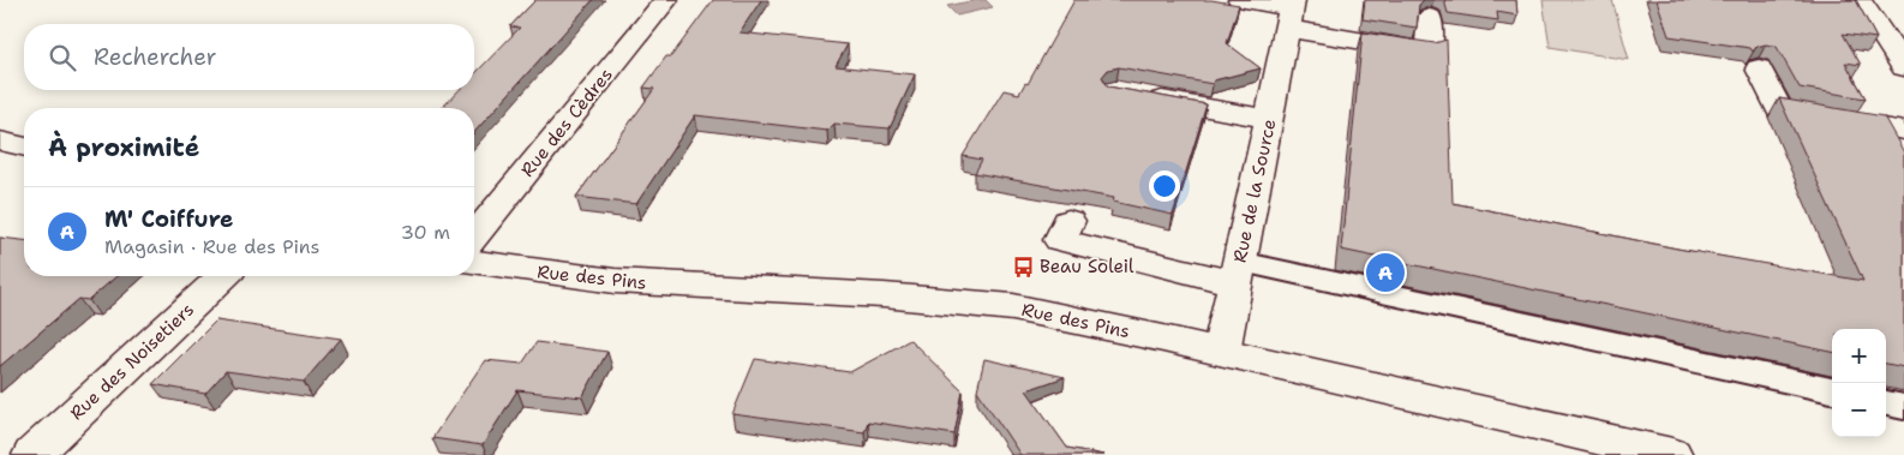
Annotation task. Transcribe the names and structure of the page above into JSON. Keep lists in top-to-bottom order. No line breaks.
{"streets":{"street":["Rue des Cèdres","Rue de la Source","Rue des Pins","Rue des Noisetiers"]},"crossings":[["Rue de la Source","Rue des Pins"]],"places":{"bus stop":["Beau Soleil"]},"page":{"search":"Rechercher","heading":"À proximité","list":[{"mark":"A","name":"M' Coiffure","note":"Magasin · Rue des Pins","value":"30 m"}],"pins":"A","map_buttons":["+","−"]}}
